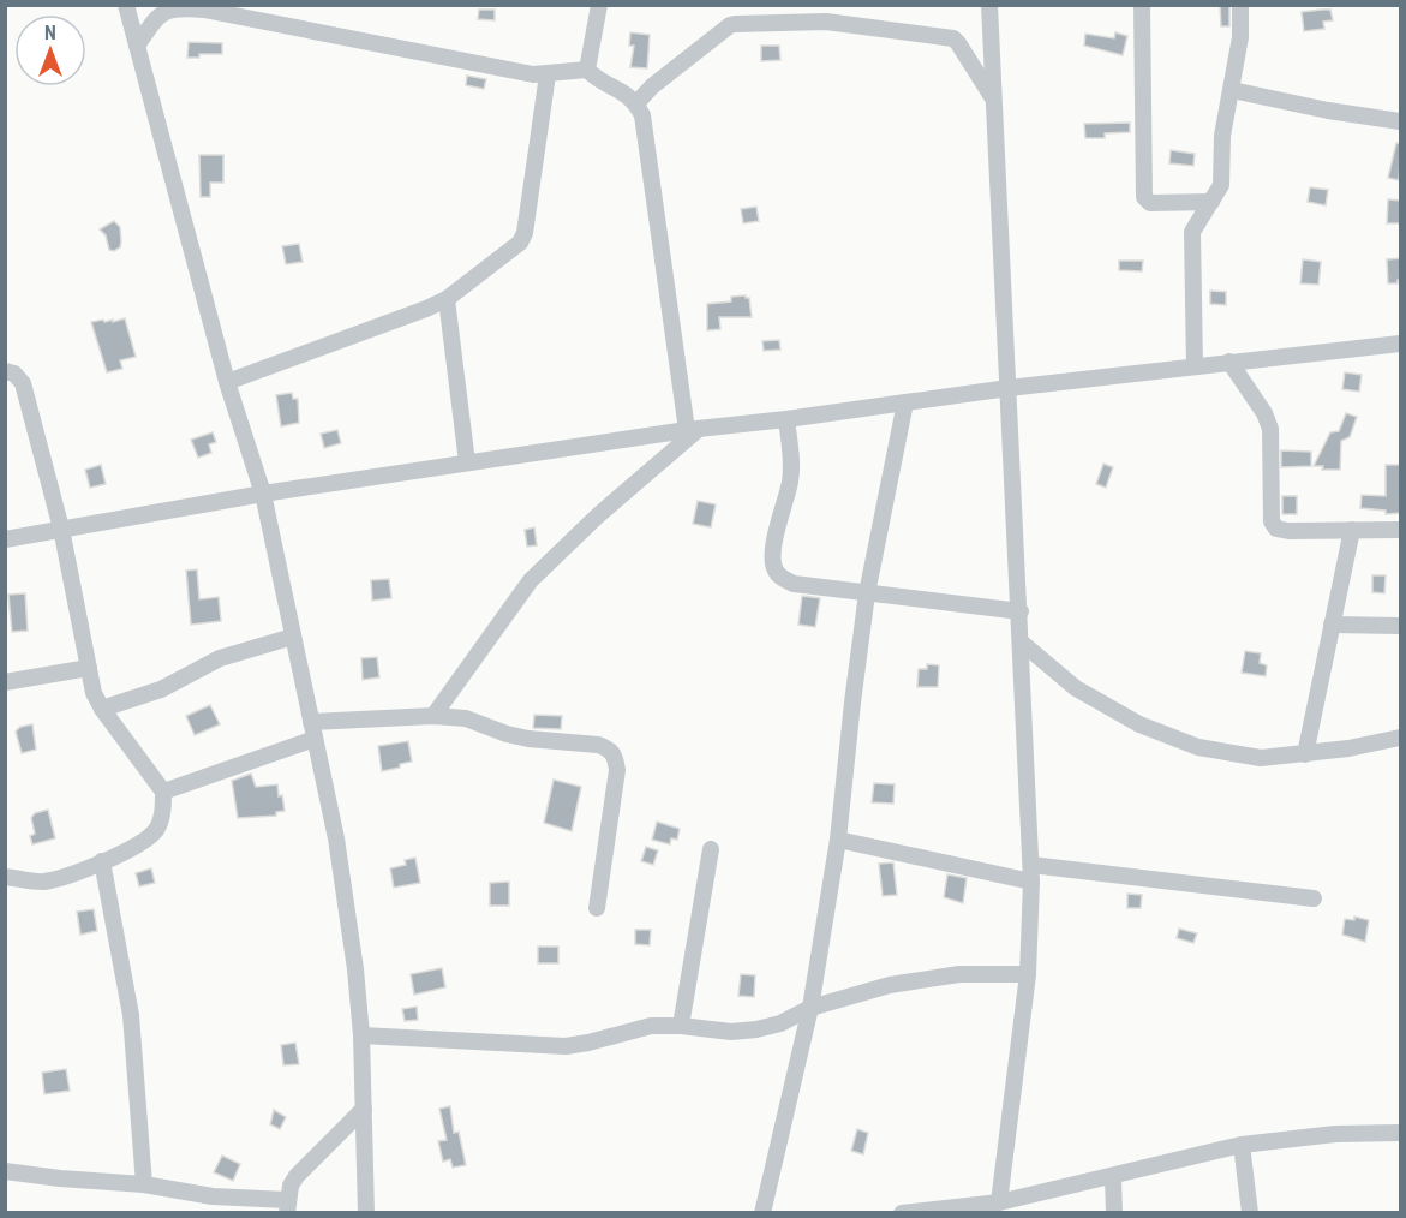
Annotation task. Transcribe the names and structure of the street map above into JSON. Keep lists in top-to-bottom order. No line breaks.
{"north":"top"}
